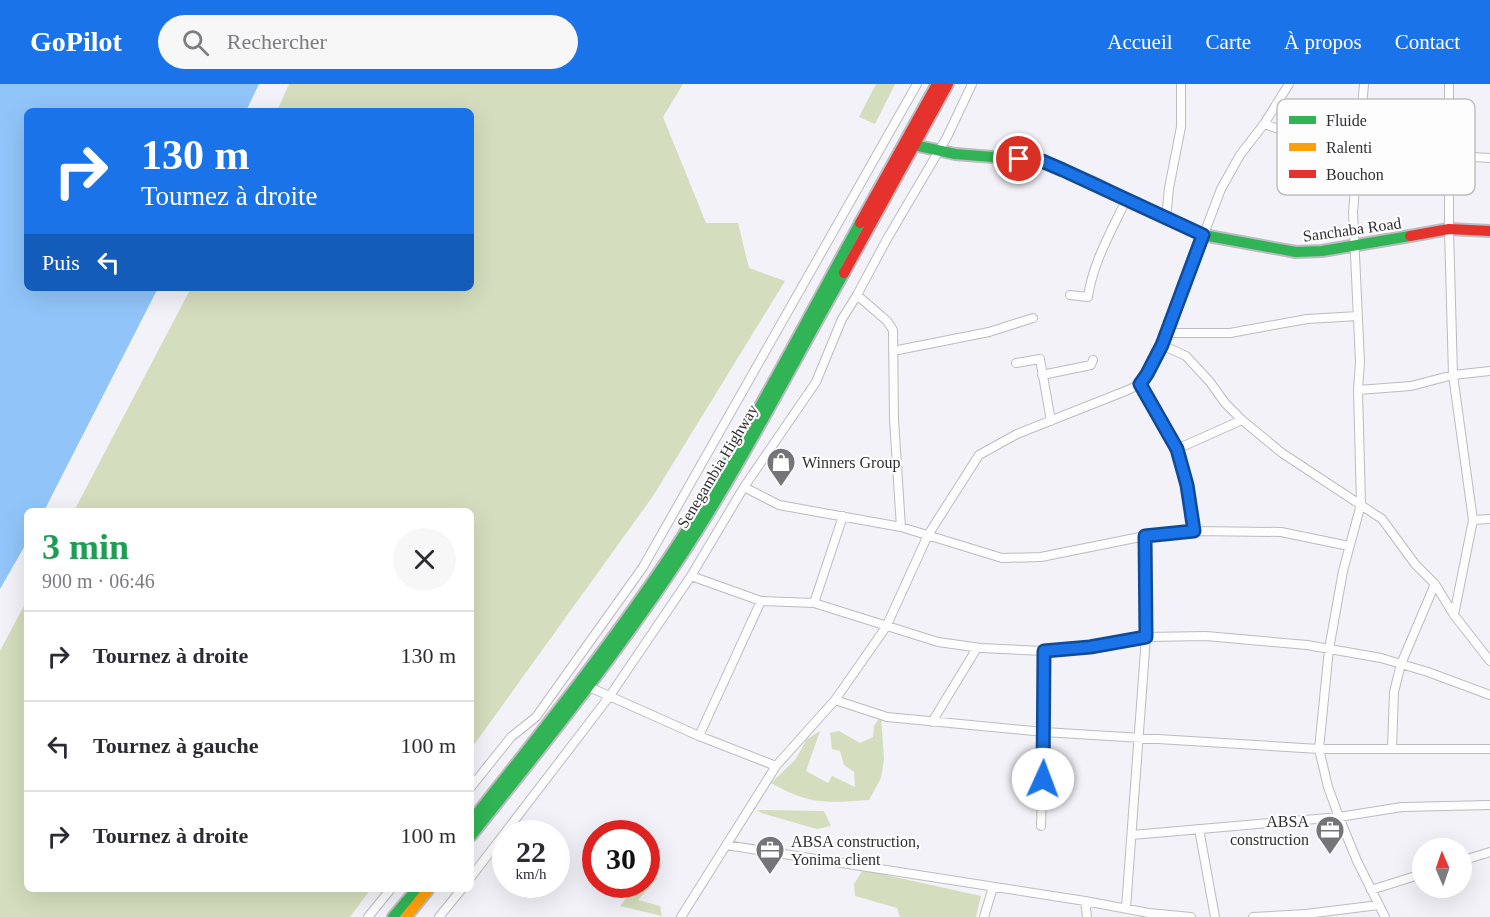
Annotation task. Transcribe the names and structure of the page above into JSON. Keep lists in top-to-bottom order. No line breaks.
{"streets":{"main road":["Sanchaba Road","Senegambia Highway"]},"crossings":[["Sanchaba Road","Senegambia Highway"]],"places":{"shop":["Winners Group"],"office":["ABSA construction","ABSA construction, Yonima client"]},"legend":["Fluide","Ralenti","Bouchon"],"north":"top","page":{"header":"GoPilot","search":"Rechercher","nav":["Accueil","Carte","À propos","Contact"],"turn":["130 m","Tournez à droite"],"then":"Puis","heading":["3 min","900 m · 06:46"],"list":[{"name":"Tournez à droite","value":"130 m"},{"name":"Tournez à gauche","value":"100 m"},{"name":"Tournez à droite","value":"100 m"}],"speed":"22 km/h","limit":"30"}}
